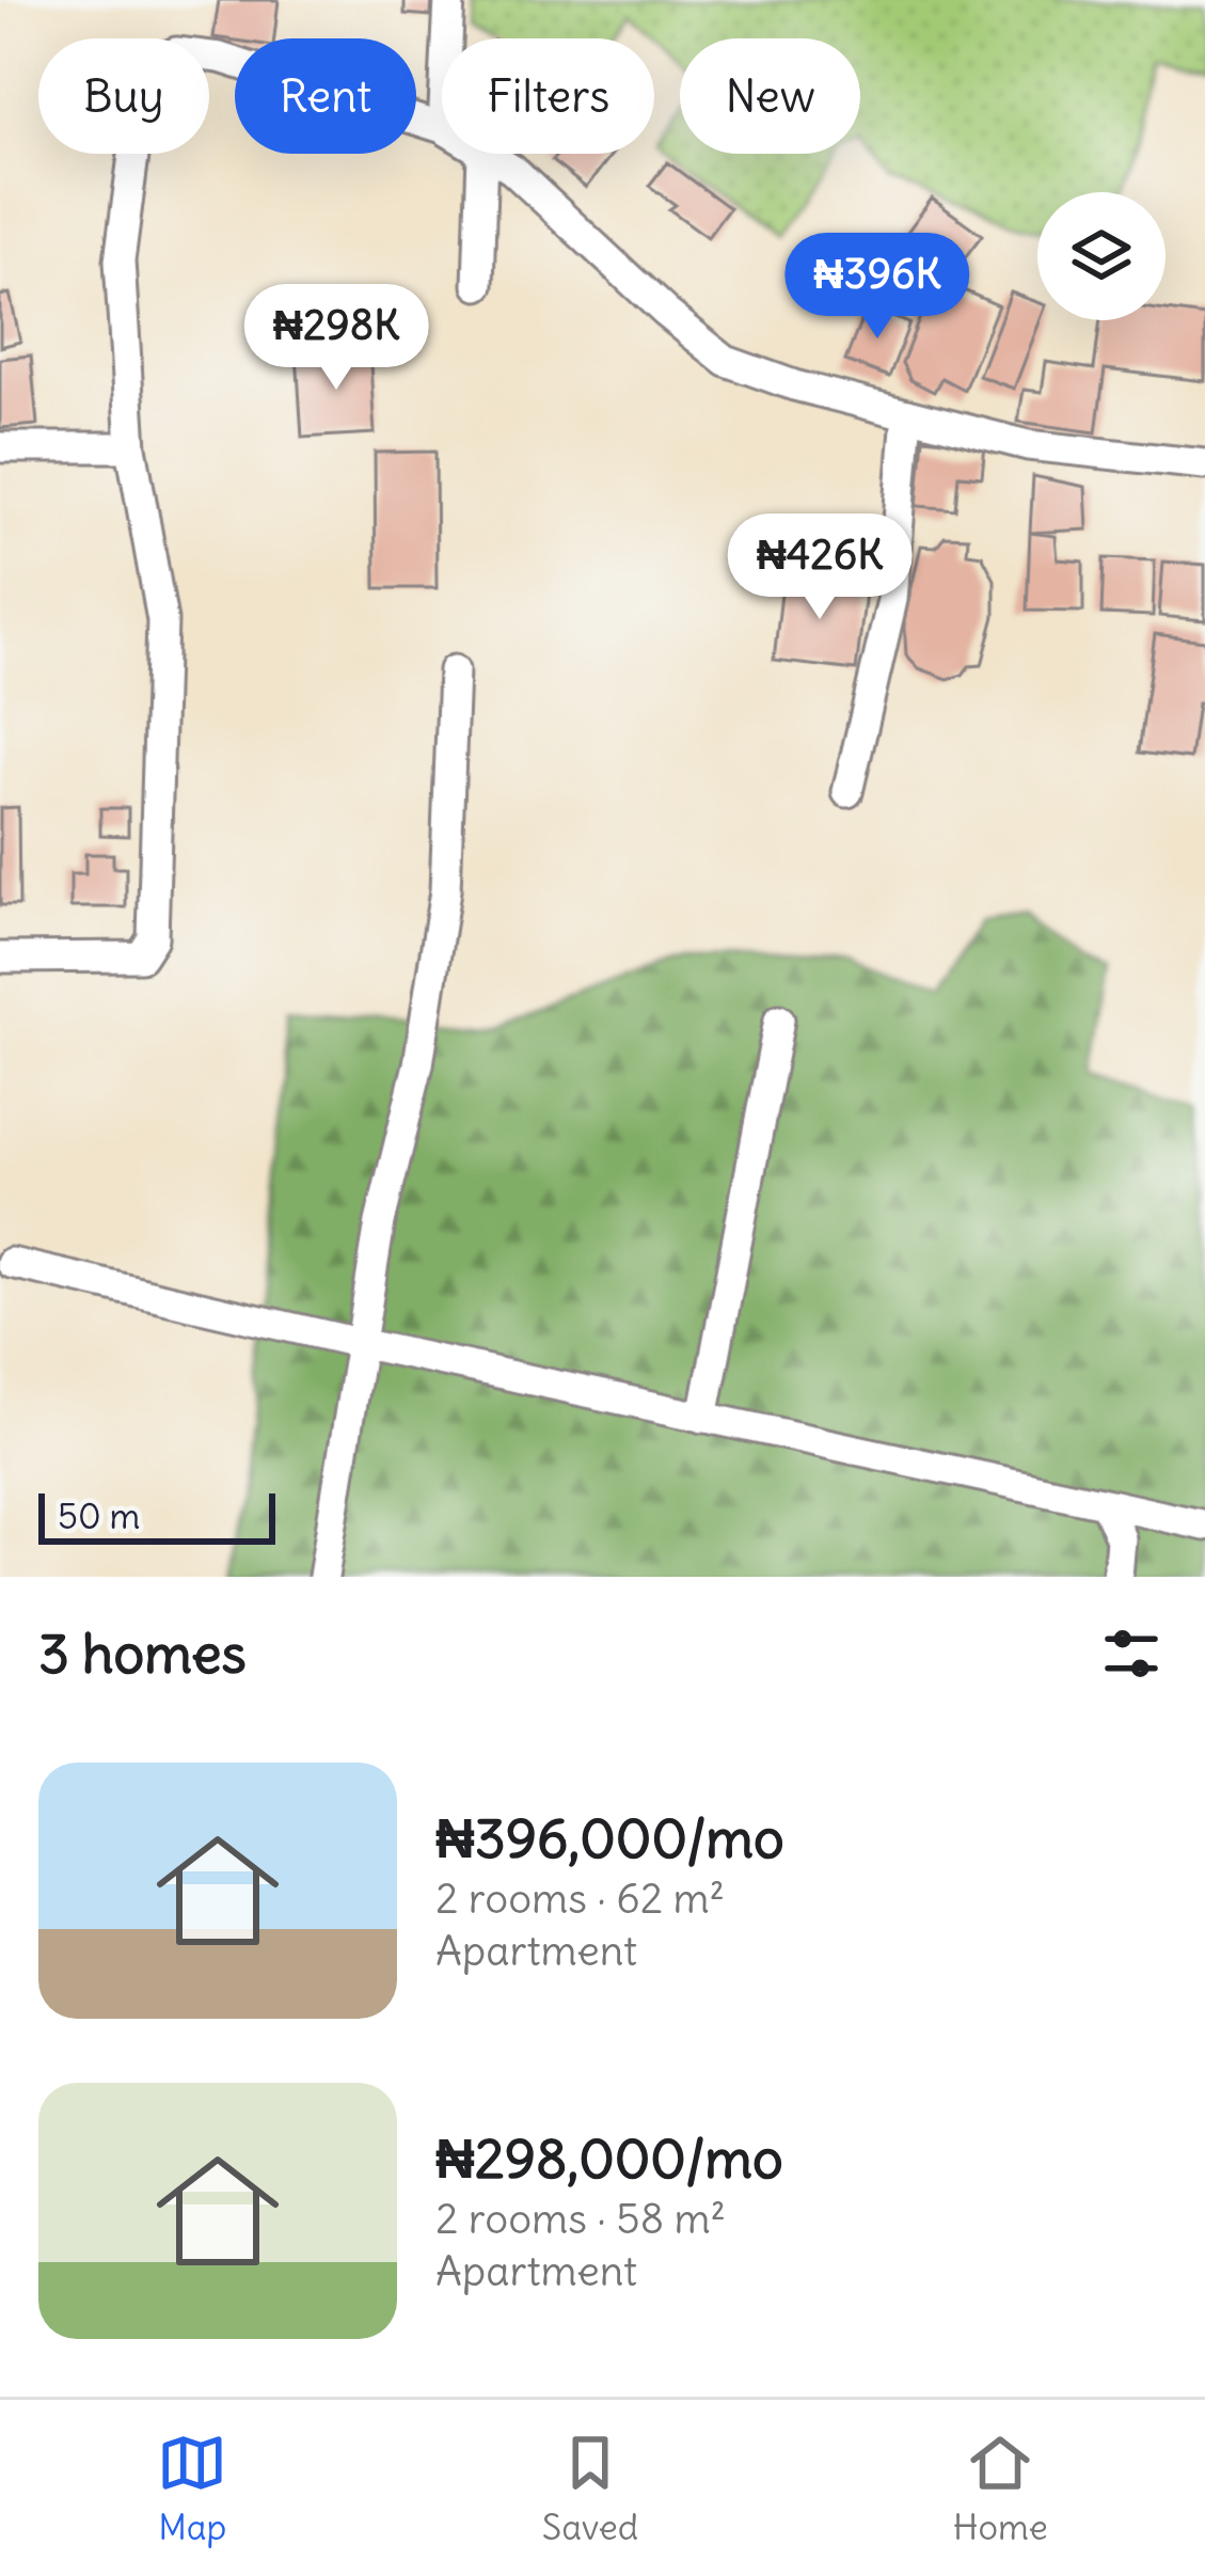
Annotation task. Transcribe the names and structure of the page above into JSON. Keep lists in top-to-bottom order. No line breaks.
{"scale_bar":"50 m","page":{"chip":["Buy","Rent","Filters","New"],"price":["₦396K","₦298K","₦426K"],"scale":"50 m","heading":"3 homes","list":[{"name":"₦396,000/mo","note":"2 rooms · 62 m² · Apartment"},{"name":"₦298,000/mo","note":"2 rooms · 58 m² · Apartment"}],"tabs":["Map","Saved","Home"]}}
